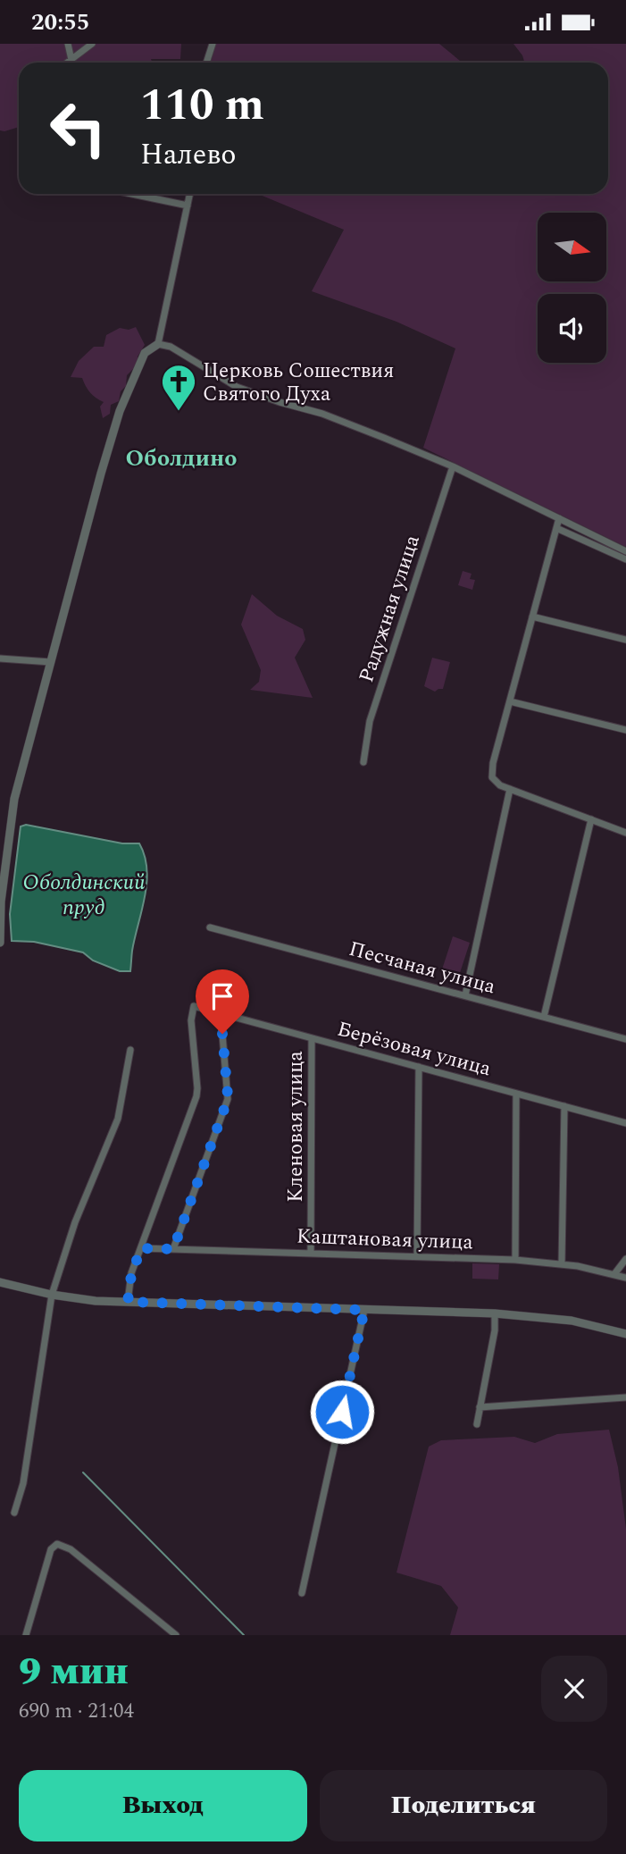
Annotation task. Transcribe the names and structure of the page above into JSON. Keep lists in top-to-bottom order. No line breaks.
{"streets":{"street":["Радужная улица","Песчаная улица","Берёзовая улица","Кленовая улица","Каштановая улица"]},"crossings":[["Берёзовая улица","Кленовая улица"],["Берёзовая улица","Каштановая улица"],["Кленовая улица","Каштановая улица"]],"districts":["Оболдино"],"water":["Оболдинский пруд"],"places":{"church":["Церковь Сошествия Святого Духа"]},"north":"right","page":{"status":"20:55","turn":["110 m","Налево"],"heading":["9 мин","690 m · 21:04"],"buttons":["Выход","Поделиться"]}}
